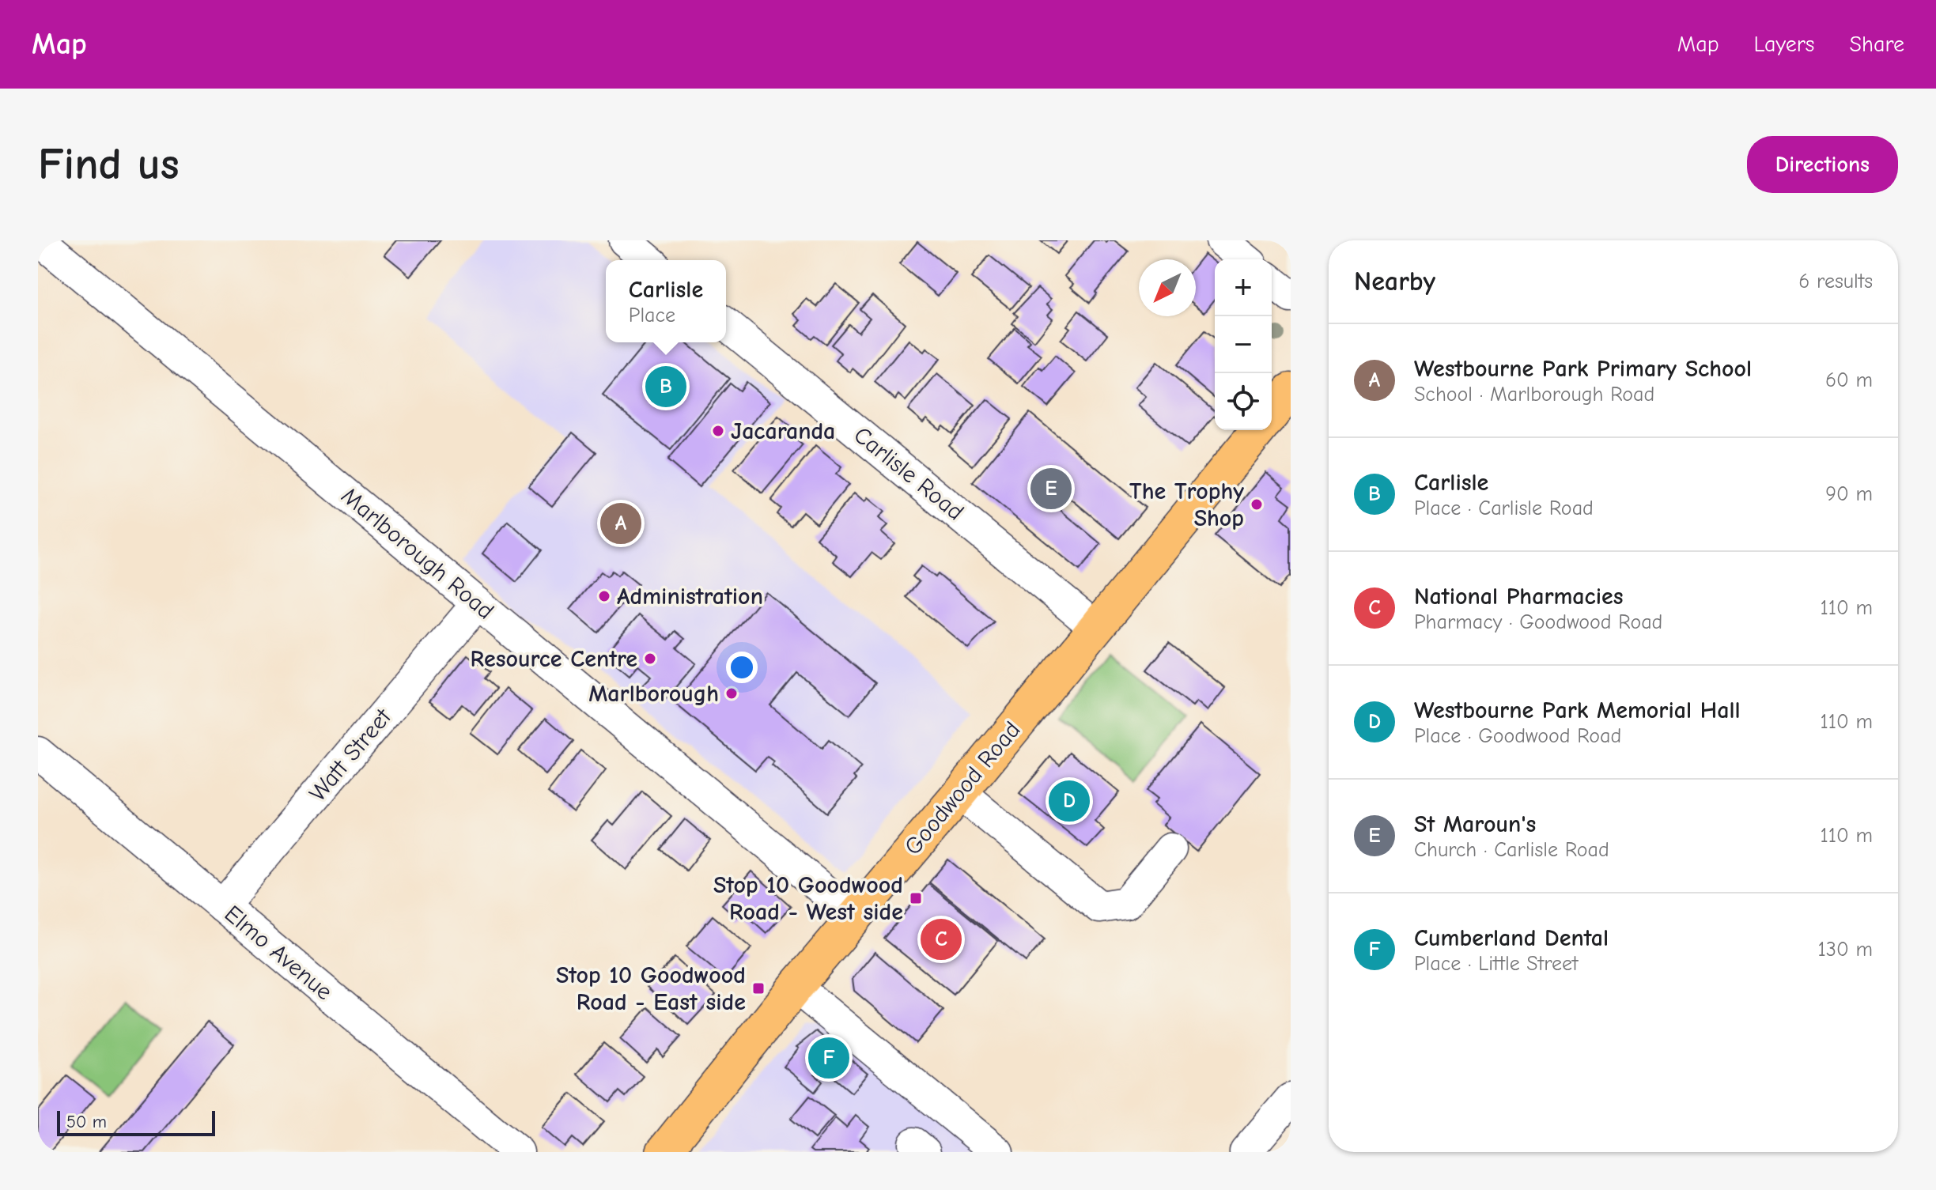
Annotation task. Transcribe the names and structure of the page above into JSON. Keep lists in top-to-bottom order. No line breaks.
{"streets":{"main road":["Goodwood Road"],"street":["Carlisle Road","Marlborough Road","Watt Street","Elmo Avenue"]},"crossings":[["Carlisle Road","Goodwood Road"],["Marlborough Road","Watt Street"],["Marlborough Road","Goodwood Road"],["Watt Street","Elmo Avenue"]],"places":{"other":["Jacaranda","The Trophy Shop","Administration","Resource Centre","Marlborough"],"transit":["Stop 10 Goodwood Road - West side","Stop 10 Goodwood Road - East side"]},"scale_bar":"50 m","north":"bottom left","page":{"header":"Map","nav":["Map","Layers","Share"],"buttons":"Directions","title":"Find us","heading":["Nearby","6 results"],"map_buttons":["+","−"],"popup":["Carlisle","Place"],"list":[{"mark":"A","name":"Westbourne Park Primary School","note":"School · Marlborough Road","value":"60 m"},{"mark":"B","name":"Carlisle","note":"Place · Carlisle Road","value":"90 m"},{"mark":"C","name":"National Pharmacies","note":"Pharmacy · Goodwood Road","value":"110 m"},{"mark":"D","name":"Westbourne Park Memorial Hall","note":"Place · Goodwood Road","value":"110 m"},{"mark":"E","name":"St Maroun's","note":"Church · Carlisle Road","value":"110 m"},{"mark":"F","name":"Cumberland Dental","note":"Place · Little Street","value":"130 m"}],"pins":["B","E","A","D","C","F"],"scale":"50 m"}}
